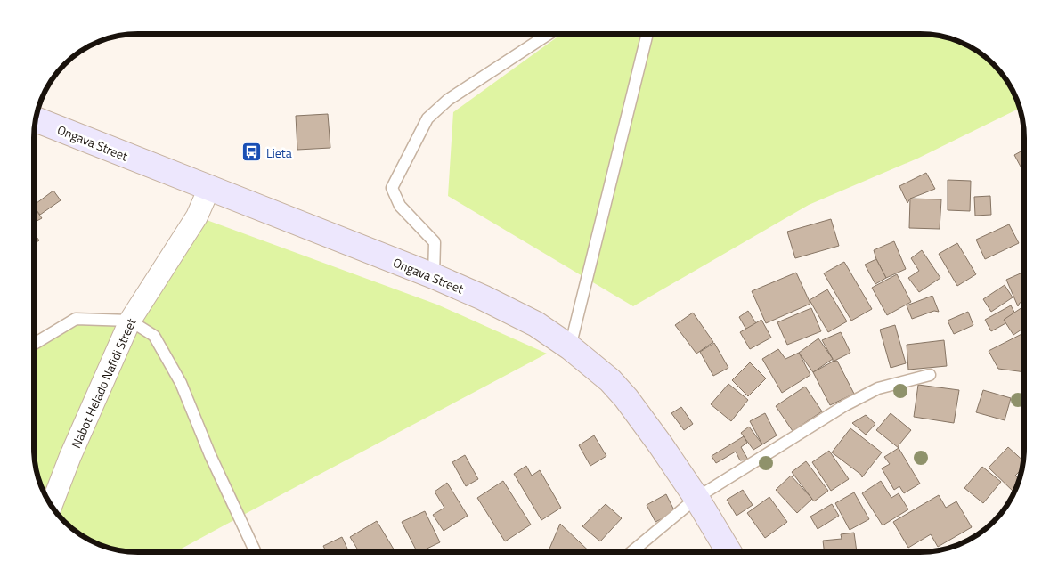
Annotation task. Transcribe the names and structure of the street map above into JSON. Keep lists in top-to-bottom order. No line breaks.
{"streets":{"street":["Ongava Street","Nabot Helado Nafidi Street"]},"crossings":[["Ongava Street","Nabot Helado Nafidi Street"]],"places":{"bus stop":["Lieta"]}}
